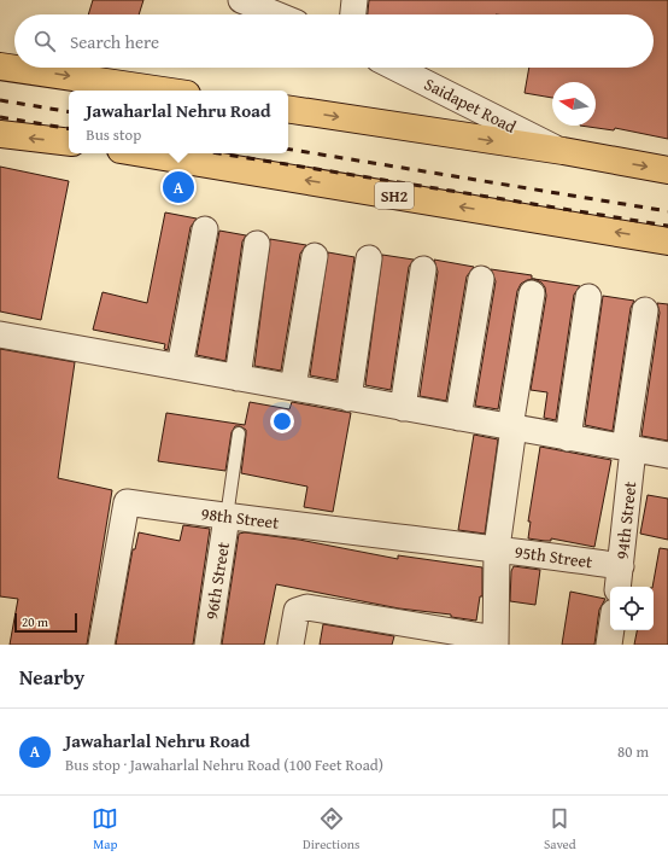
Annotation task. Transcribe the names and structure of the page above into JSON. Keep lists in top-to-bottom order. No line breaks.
{"streets":{"main road":["SH2"],"street":["Saidapet Road","98th Street","94th Street","95th Street","96th Street"]},"crossings":[["98th Street","95th Street"],["98th Street","96th Street"],["94th Street","95th Street"]],"scale_bar":"20 m","north":"left","page":{"search":"Search here","popup":["Jawaharlal Nehru Road","Bus stop"],"pins":"A","scale":"20 m","heading":"Nearby","list":[{"mark":"A","name":"Jawaharlal Nehru Road","note":"Bus stop · Jawaharlal Nehru Road (100 Feet Road)","value":"80 m"}],"nav":["Map","Directions","Saved"]}}
